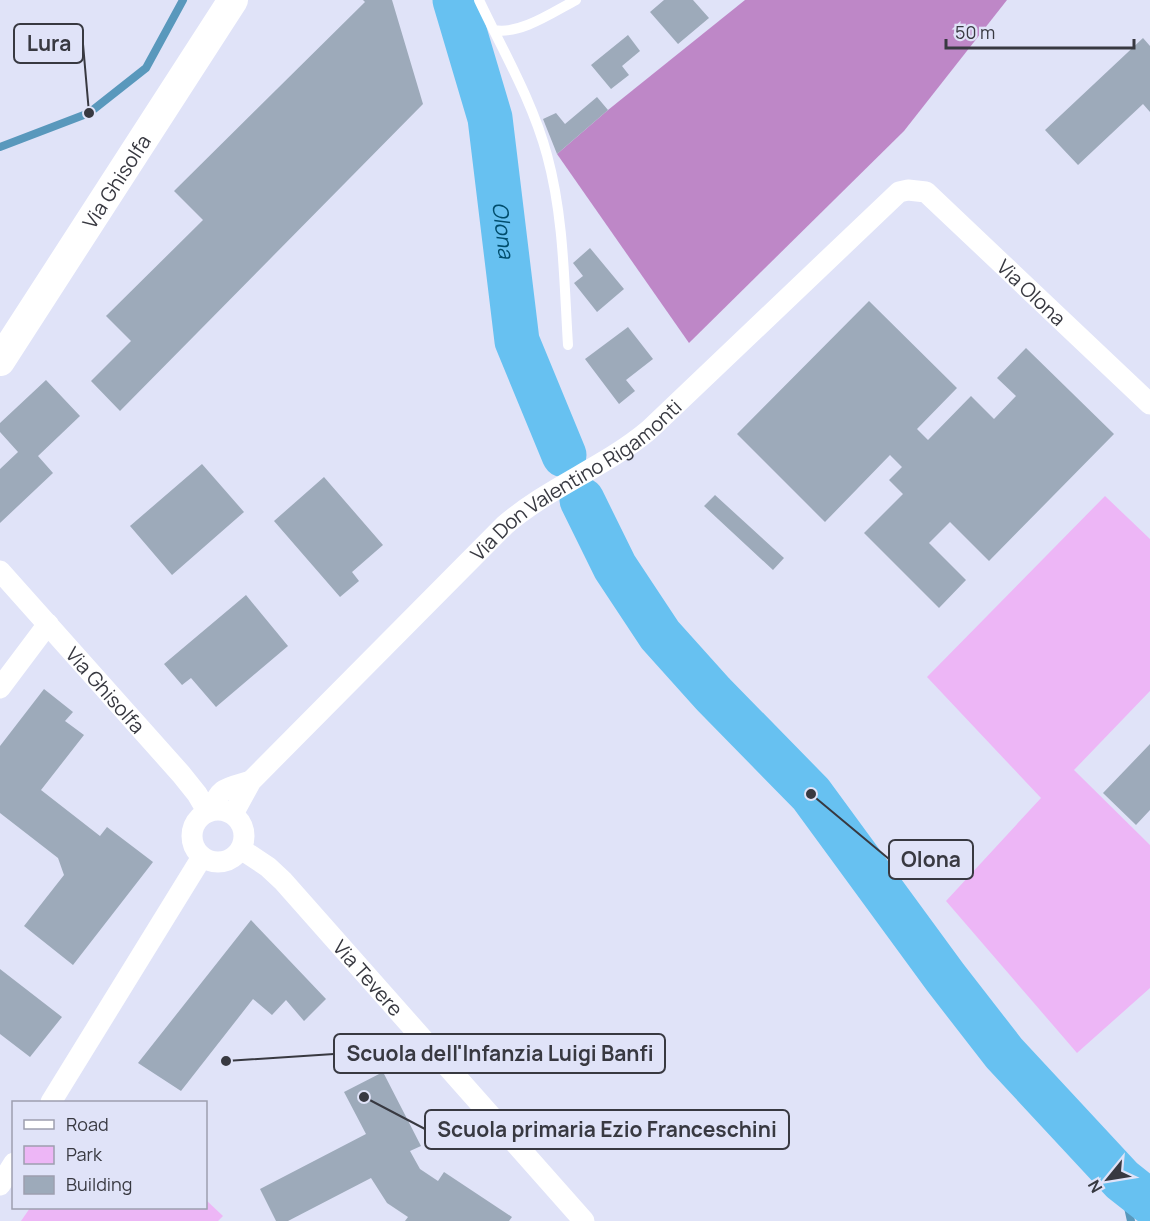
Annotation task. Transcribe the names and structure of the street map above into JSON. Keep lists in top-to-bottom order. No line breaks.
{"streets":{"street":["Via Ghisolfa","Via Olona","Via Don Valentino Rigamonti","Via Tevere"]},"crossings":[["Via Ghisolfa","Via Don Valentino Rigamonti"],["Via Ghisolfa","Via Tevere"],["Via Olona","Via Don Valentino Rigamonti"],["Via Don Valentino Rigamonti","Via Tevere"]],"water":["Olona"],"places":["Lura","Olona","Scuola dell'Infanzia Luigi Banfi","Scuola primaria Ezio Franceschini"],"legend":["Road","Park","Building"],"scale_bar":"50 m","north":"bottom left"}
